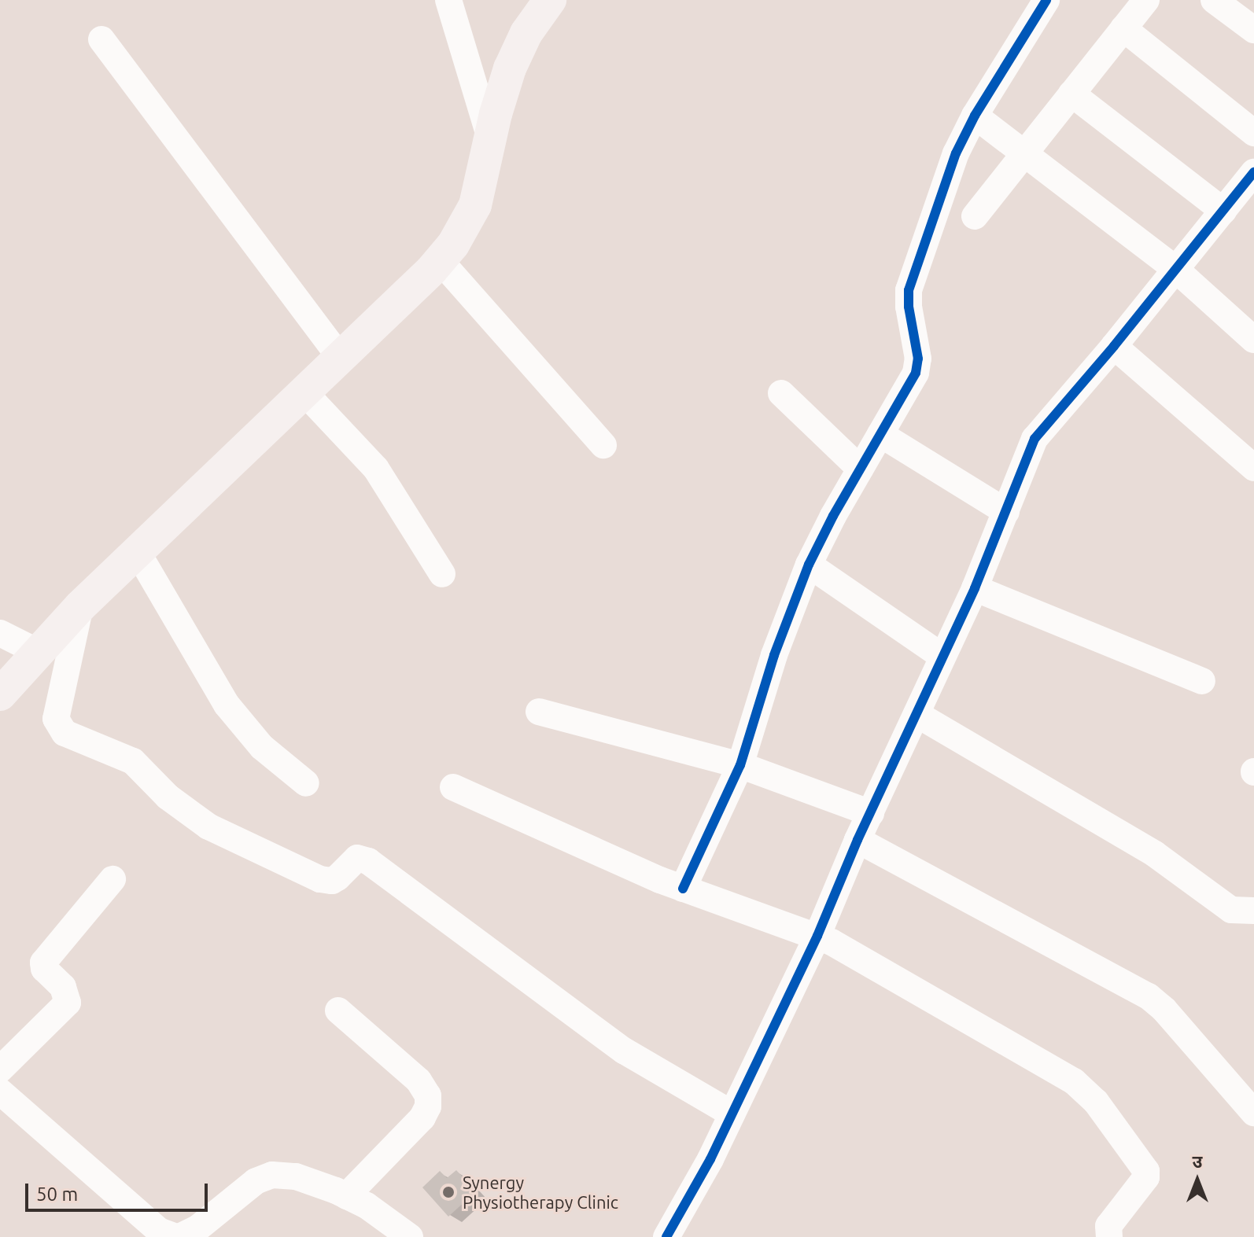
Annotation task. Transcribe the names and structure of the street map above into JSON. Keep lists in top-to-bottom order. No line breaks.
{"places":["Synergy Physiotherapy Clinic"],"scale_bar":"50 m","north":"top"}
